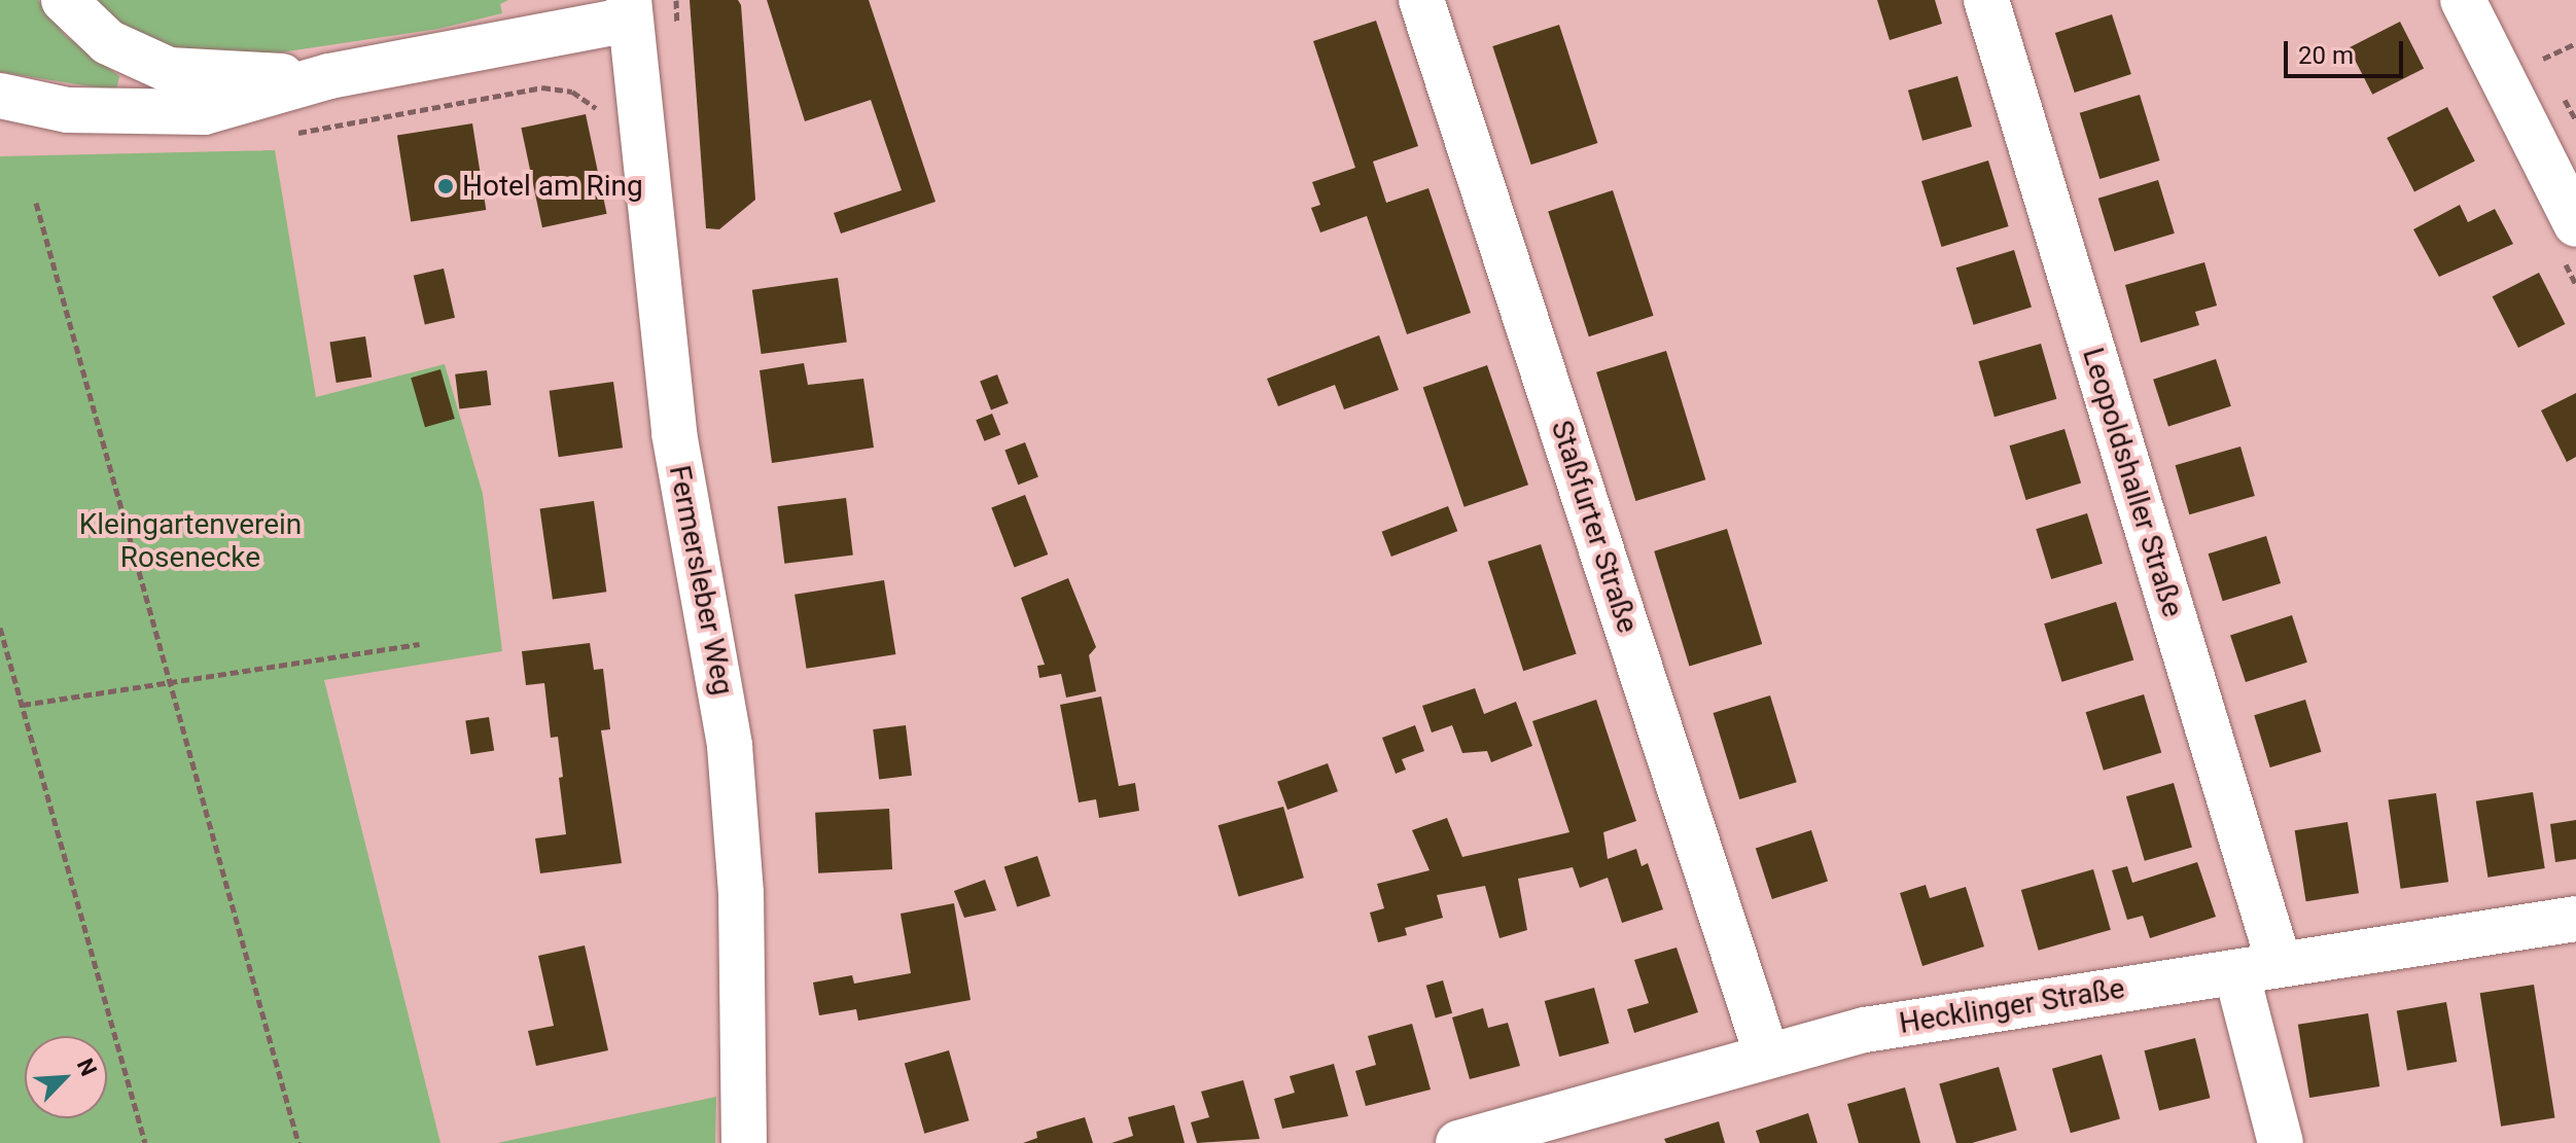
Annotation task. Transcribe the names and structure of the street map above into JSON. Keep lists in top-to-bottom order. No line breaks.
{"streets":{"main road":["Leopoldshaller Straße","Staßfurter Straße","Fermersleber Weg","Hecklinger Straße"]},"crossings":[["Leopoldshaller Straße","Hecklinger Straße"],["Staßfurter Straße","Hecklinger Straße"]],"parks":["Kleingartenverein Rosenecke"],"places":["Hotel am Ring"],"scale_bar":"20 m","north":"top right"}
